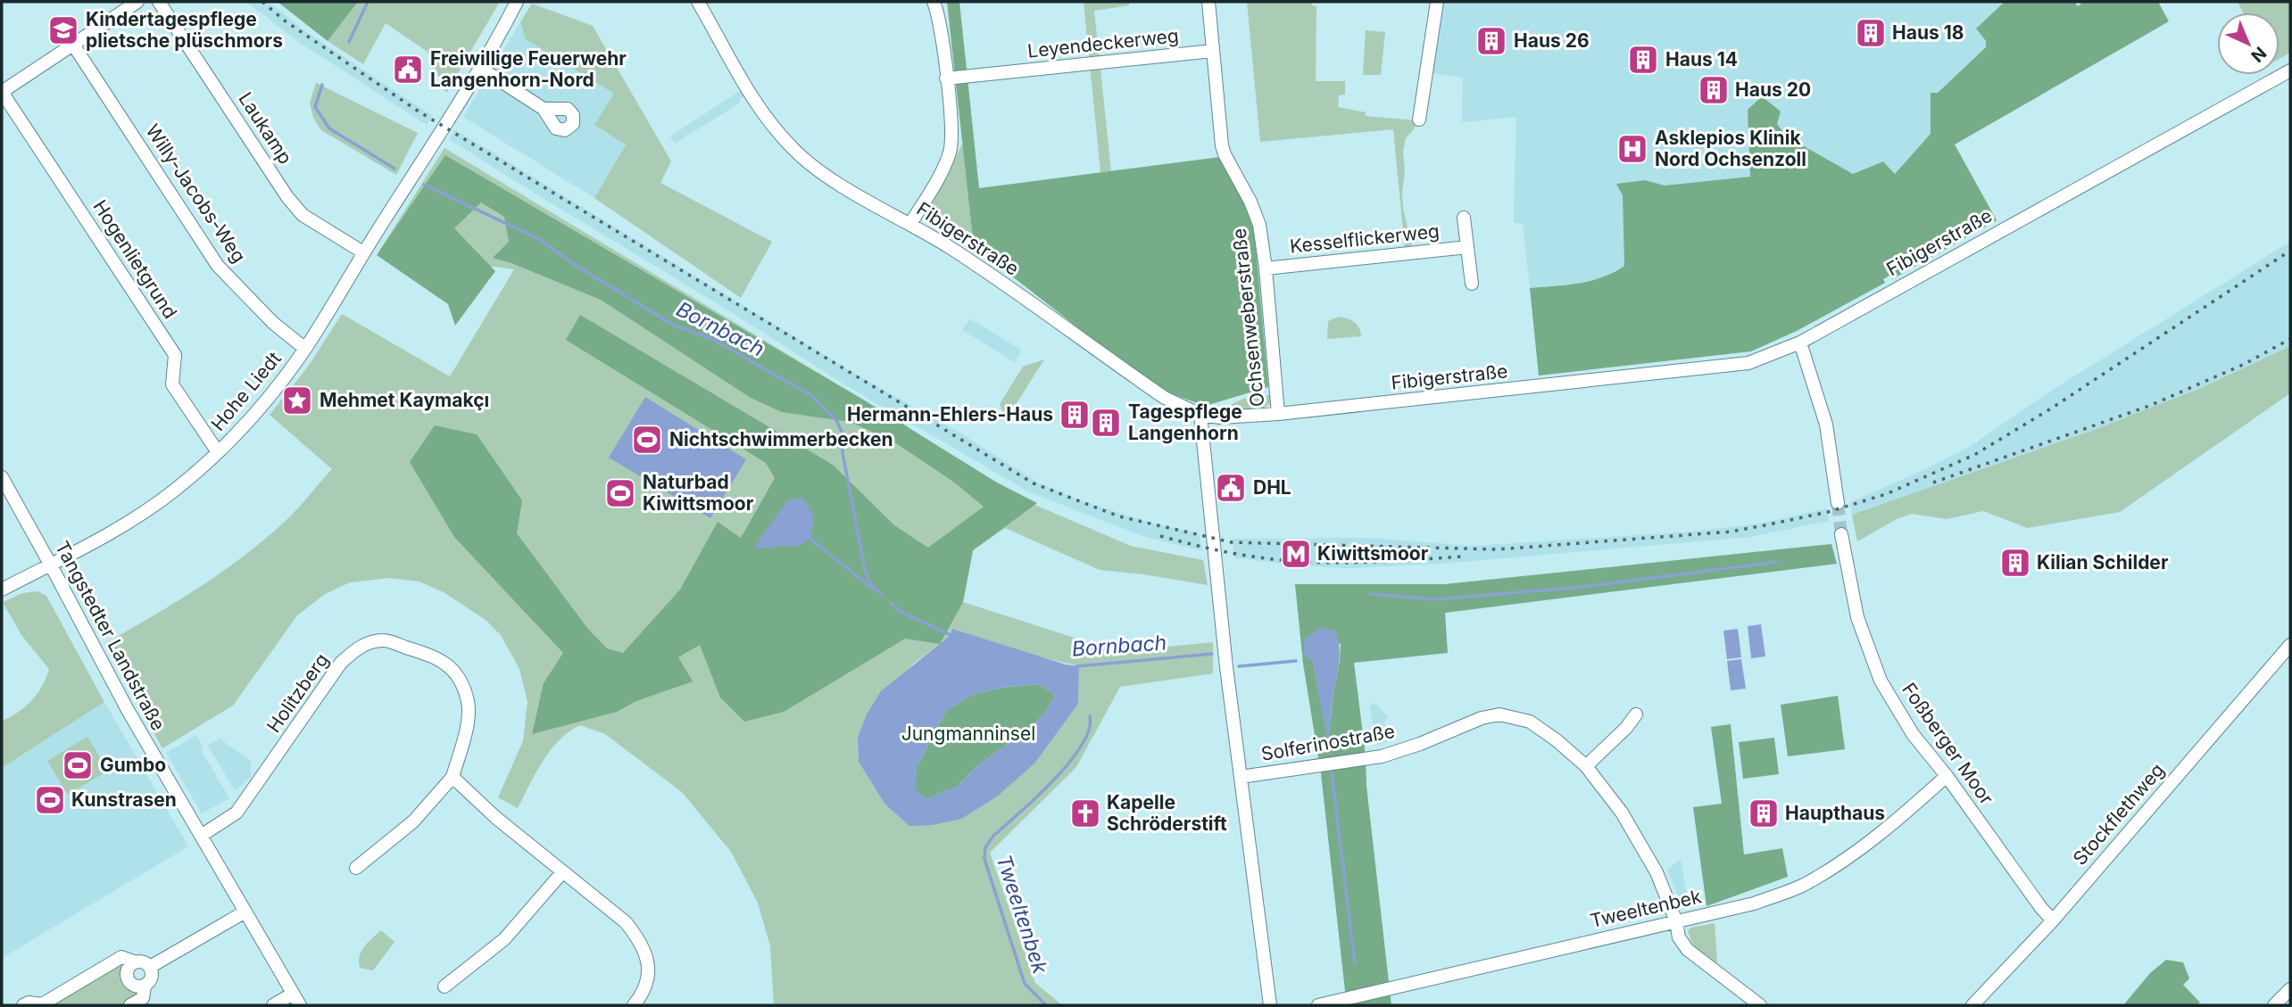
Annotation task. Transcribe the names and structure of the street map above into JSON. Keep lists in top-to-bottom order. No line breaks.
{"streets":{"street":["Leyendeckerweg","Laukamp","Willy-Jacobs-Weg","Fibigerstraße","Kesselflickerweg","Hogenlietgrund","Ochsenweberstraße","Hohe Liedt","Tangstedter Landstraße","Holitzberg","Solferinostraße","Foßberger Moor","Stockflethweg","Tweeltenbek"]},"crossings":[["Leyendeckerweg","Ochsenweberstraße"],["Laukamp","Hohe Liedt"],["Willy-Jacobs-Weg","Hohe Liedt"],["Fibigerstraße","Ochsenweberstraße"],["Kesselflickerweg","Ochsenweberstraße"],["Hogenlietgrund","Hohe Liedt"],["Hohe Liedt","Tangstedter Landstraße"],["Tangstedter Landstraße","Holitzberg"],["Solferinostraße","Tweeltenbek"],["Foßberger Moor","Stockflethweg"],["Foßberger Moor","Tweeltenbek"]],"water":["Bornbach","Tweeltenbek"],"parks":["Jungmanninsel"],"places":{"school or university":["Kindertagespflege plietsche plüschmors"],"building":["Haus 18","Haus 26","Haus 14","Haus 20","Hermann-Ehlers-Haus","Tagespflege Langenhorn","Kilian Schilder","Haupthaus"],"public building":["Freiwillige Feuerwehr Langenhorn-Nord","DHL"],"hospital":["Asklepios Klinik Nord Ochsenzoll"],"place":["Mehmet Kaymakçı"],"sports":["Nichtschwimmerbecken","Naturbad Kiwittsmoor","Gumbo","Kunstrasen"],"metro station":["Kiwittsmoor"],"church":["Kapelle Schröderstift"]},"north":"bottom right"}
